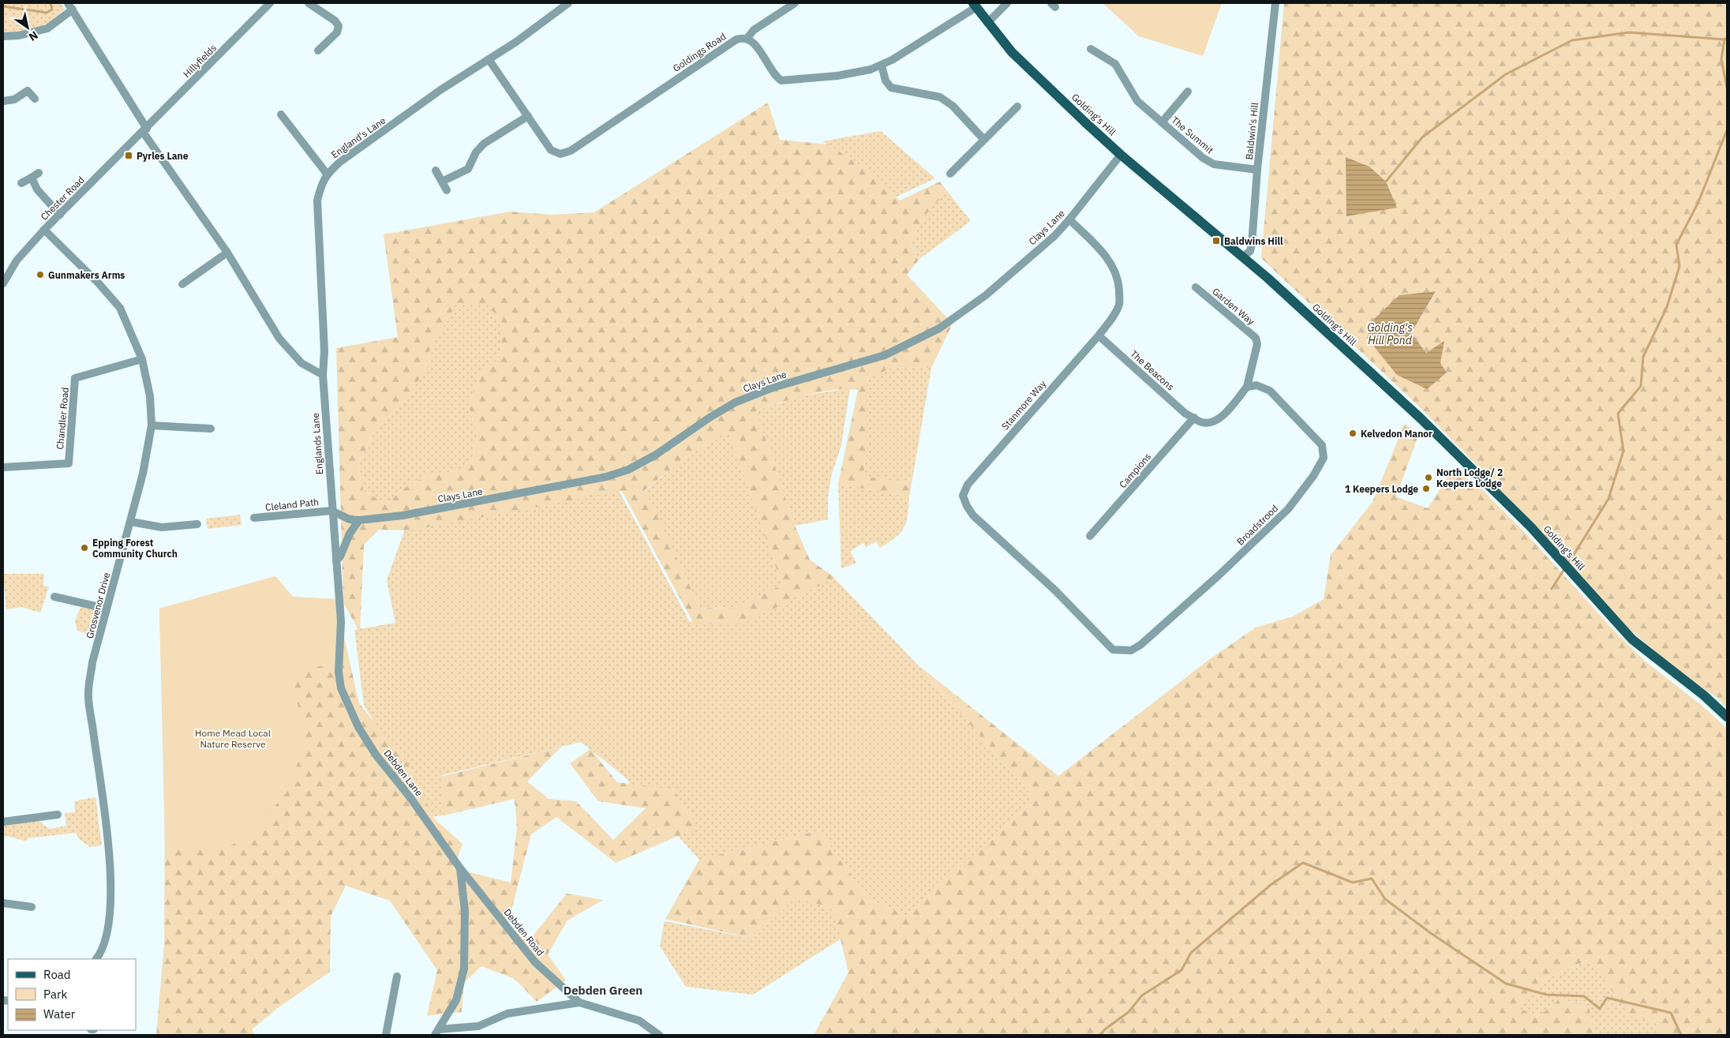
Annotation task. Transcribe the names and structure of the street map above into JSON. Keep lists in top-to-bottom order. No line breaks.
{"streets":{"main road":["Golding's Hill"],"street":["Goldings Road","Hillyfields","Baldwin's Hill","The Summit","England's Lane","Chester Road","Clays Lane","Garden Way","The Beacons","Stanmore Way","Chandler Road","Englands Lane","Campions","Cleland Path","Broadstrood","Grosvenor Drive","Debden Lane","Debden Road"]},"crossings":[["Goldings Road","England's Lane"],["Hillyfields","Chester Road"],["Golding's Hill","Baldwin's Hill"],["Golding's Hill","Clays Lane"],["Baldwin's Hill","The Summit"],["England's Lane","Englands Lane"],["Chester Road","Grosvenor Drive"],["Clays Lane","Stanmore Way"],["Clays Lane","Englands Lane"],["Clays Lane","Cleland Path"],["Clays Lane","Debden Lane"],["Garden Way","Broadstrood"],["The Beacons","Stanmore Way"],["The Beacons","Campions"],["Stanmore Way","Broadstrood"],["Chandler Road","Grosvenor Drive"],["Englands Lane","Cleland Path"],["Englands Lane","Debden Lane"],["Cleland Path","Debden Lane"],["Debden Lane","Debden Road"]],"districts":["Debden Green"],"water":["Golding's Hill Pond"],"parks":["Home Mead Local Nature Reserve"],"places":{"transit":["Pyrles Lane","Baldwins Hill"],"other":["Gunmakers Arms","Kelvedon Manor","North Lodge/ 2 Keepers Lodge","1 Keepers Lodge","Epping Forest Community Church"]},"legend":["Road","Park","Water"],"north":"bottom right"}
